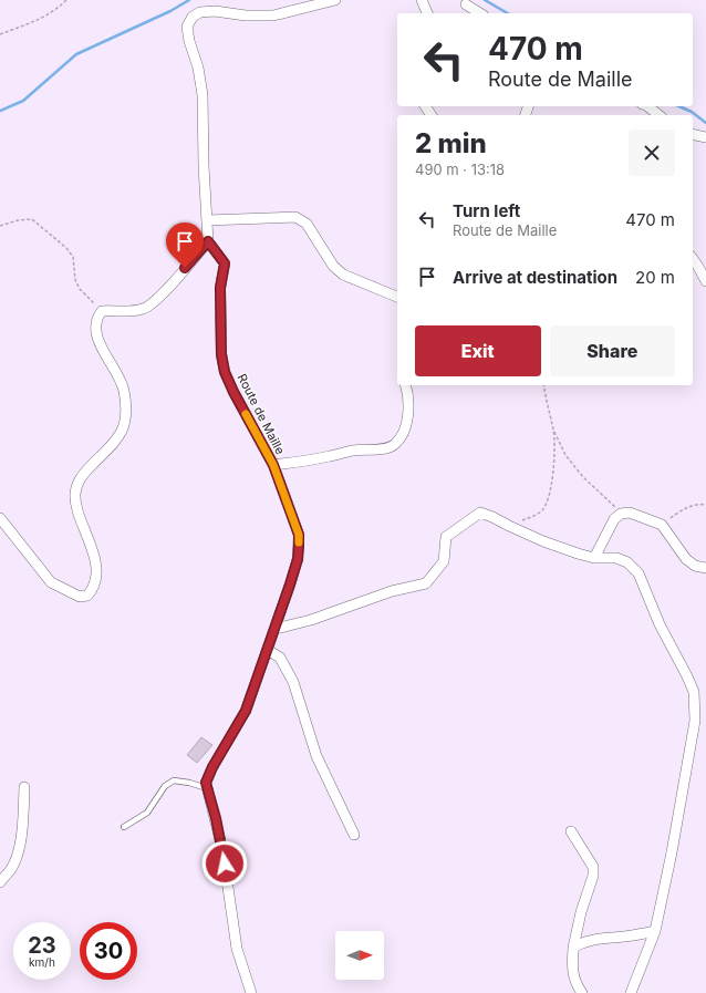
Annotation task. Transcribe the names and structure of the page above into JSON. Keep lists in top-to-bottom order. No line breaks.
{"streets":{"street":["Route de Maille"]},"north":"right","page":{"turn":["470 m","Route de Maille"],"heading":["2 min","490 m · 13:18"],"list":[{"name":"Turn left","note":"Route de Maille","value":"470 m"},{"name":"Arrive at destination","value":"20 m"}],"buttons":["Exit","Share"],"speed":"23 km/h","limit":"30"}}
